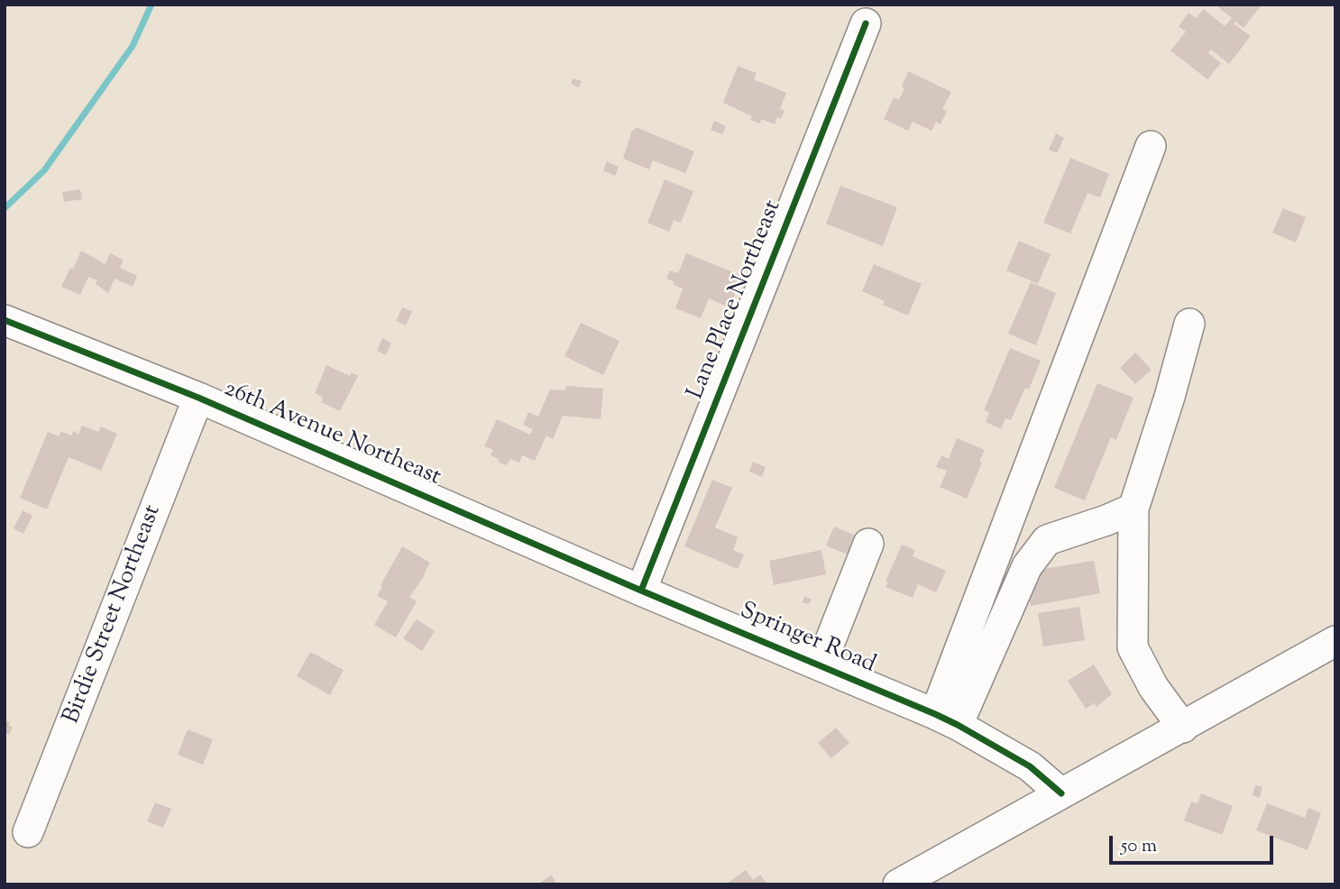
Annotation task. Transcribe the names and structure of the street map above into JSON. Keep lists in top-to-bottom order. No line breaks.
{"streets":{"street":["Lane Place Northeast","26th Avenue Northeast","Birdie Street Northeast","Springer Road"]},"crossings":[["Lane Place Northeast","26th Avenue Northeast"],["Lane Place Northeast","Springer Road"],["26th Avenue Northeast","Birdie Street Northeast"],["26th Avenue Northeast","Springer Road"]],"scale_bar":"50 m"}
